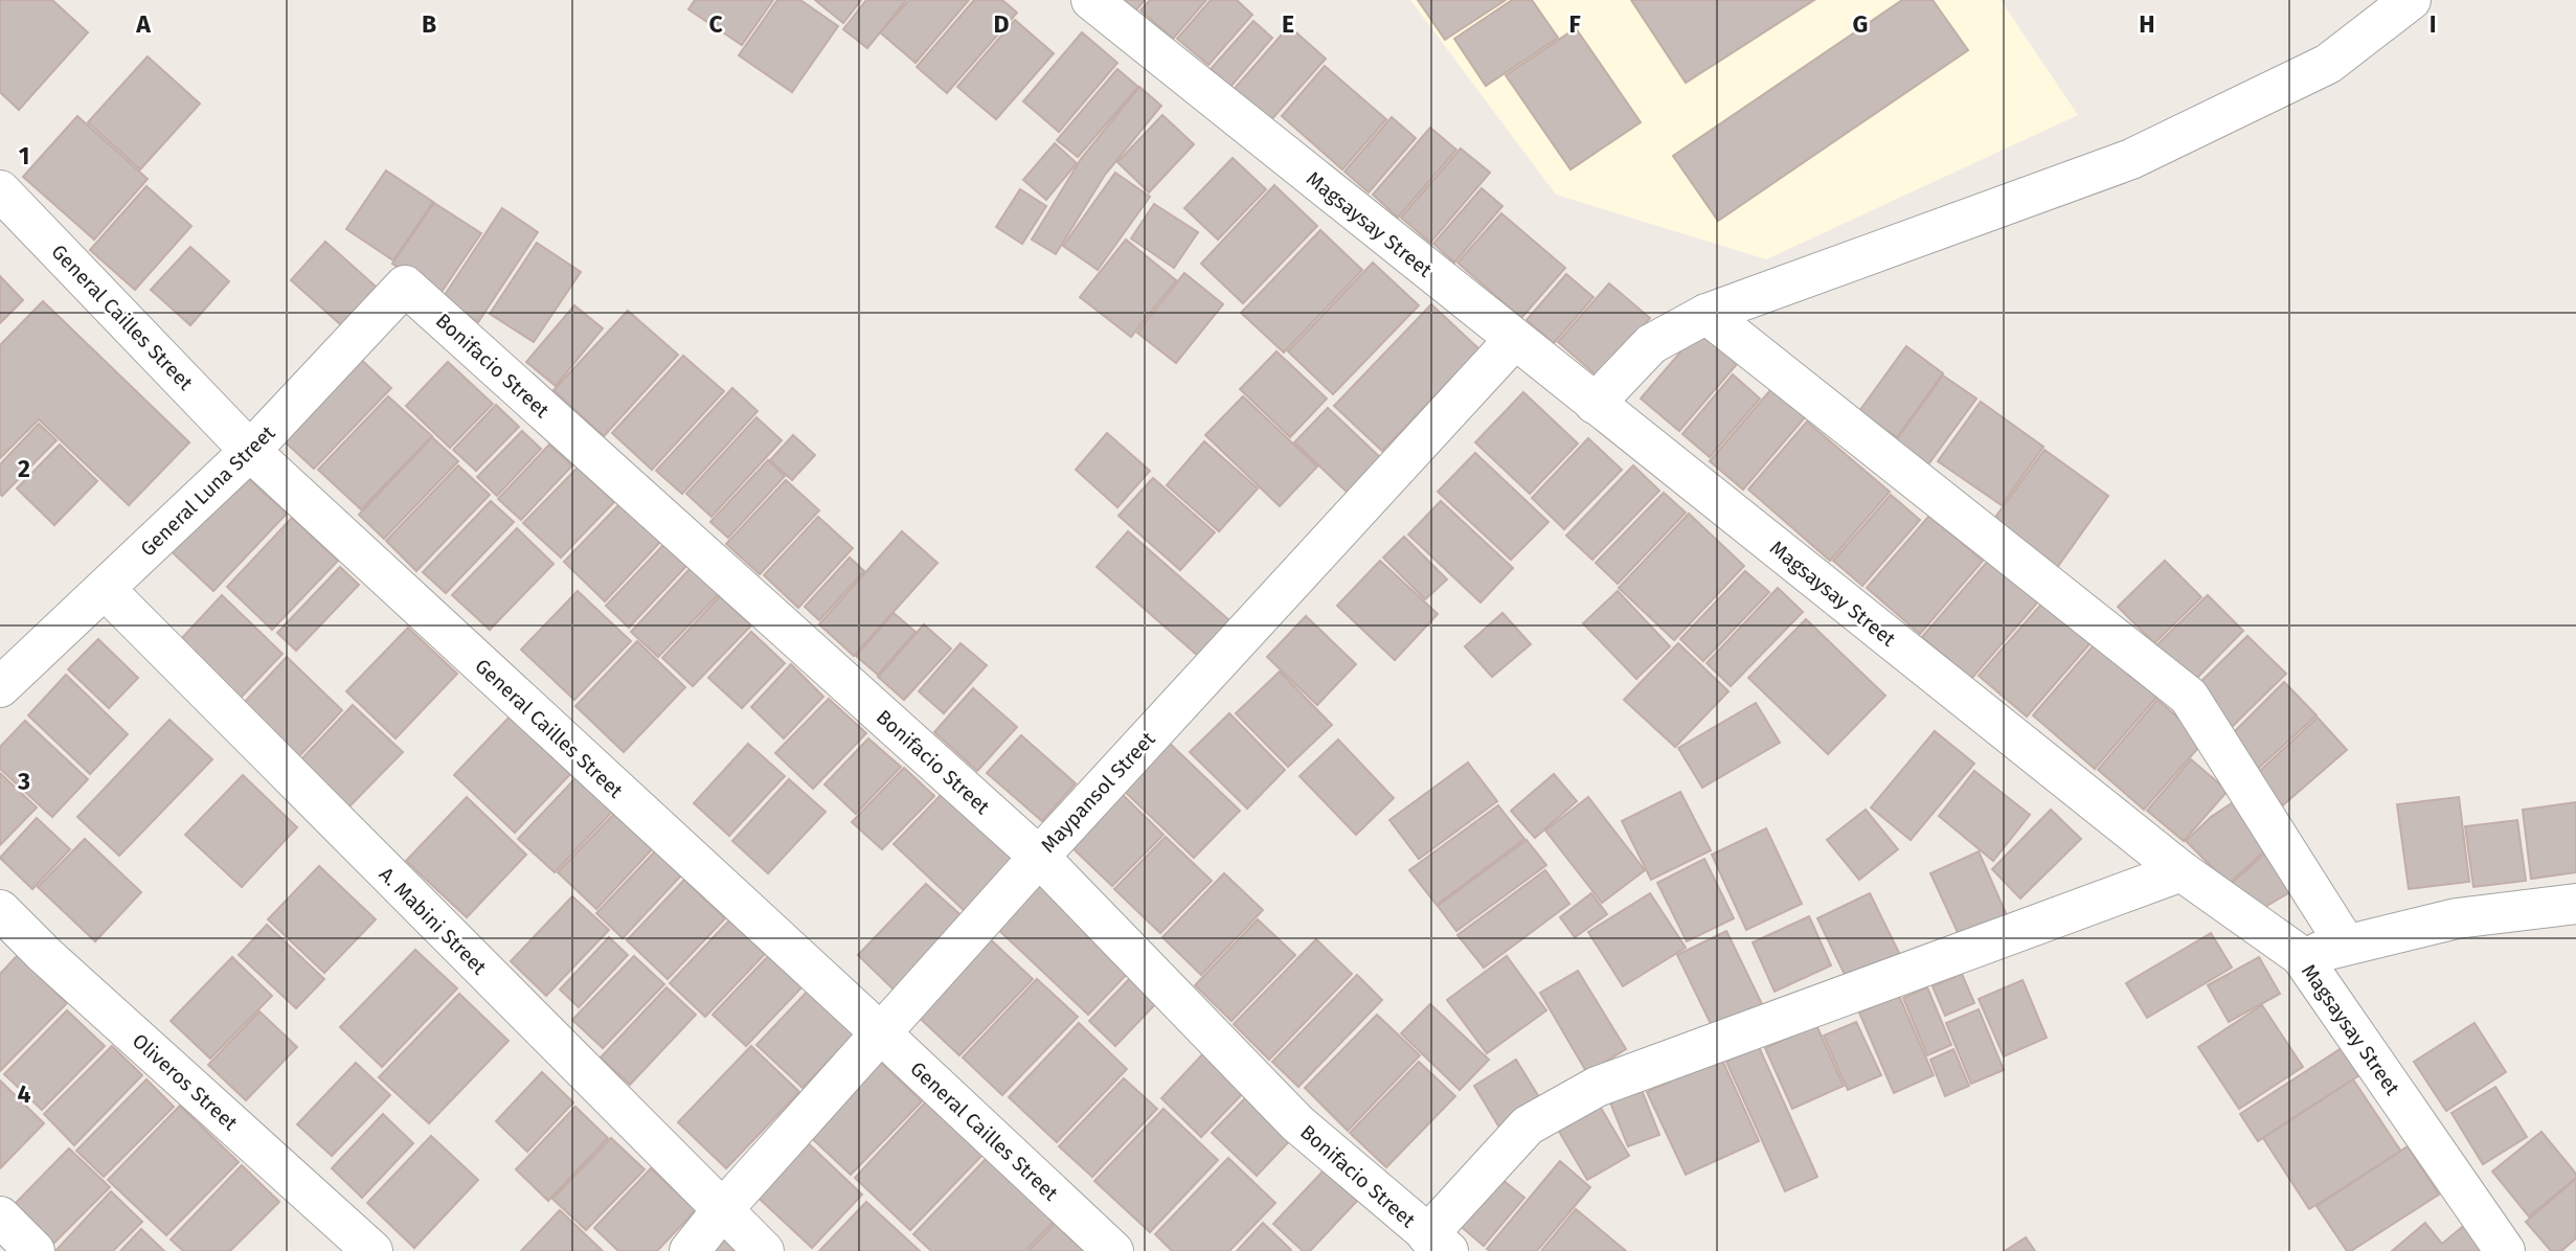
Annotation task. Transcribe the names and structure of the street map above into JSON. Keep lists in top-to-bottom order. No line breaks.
{"streets":{"street":["Magsaysay Street","General Cailles Street","Bonifacio Street","General Luna Street","Maypansol Street","A. Mabini Street","Oliveros Street"]},"crossings":[["Magsaysay Street","Maypansol Street"],["General Cailles Street","General Luna Street"],["General Cailles Street","Maypansol Street"],["Bonifacio Street","General Luna Street"],["Bonifacio Street","Maypansol Street"],["General Luna Street","A. Mabini Street"],["Maypansol Street","A. Mabini Street"]],"grid":{"columns":["A","B","C","D","E","F","G","H","I"],"rows":["1","2","3","4"]}}
